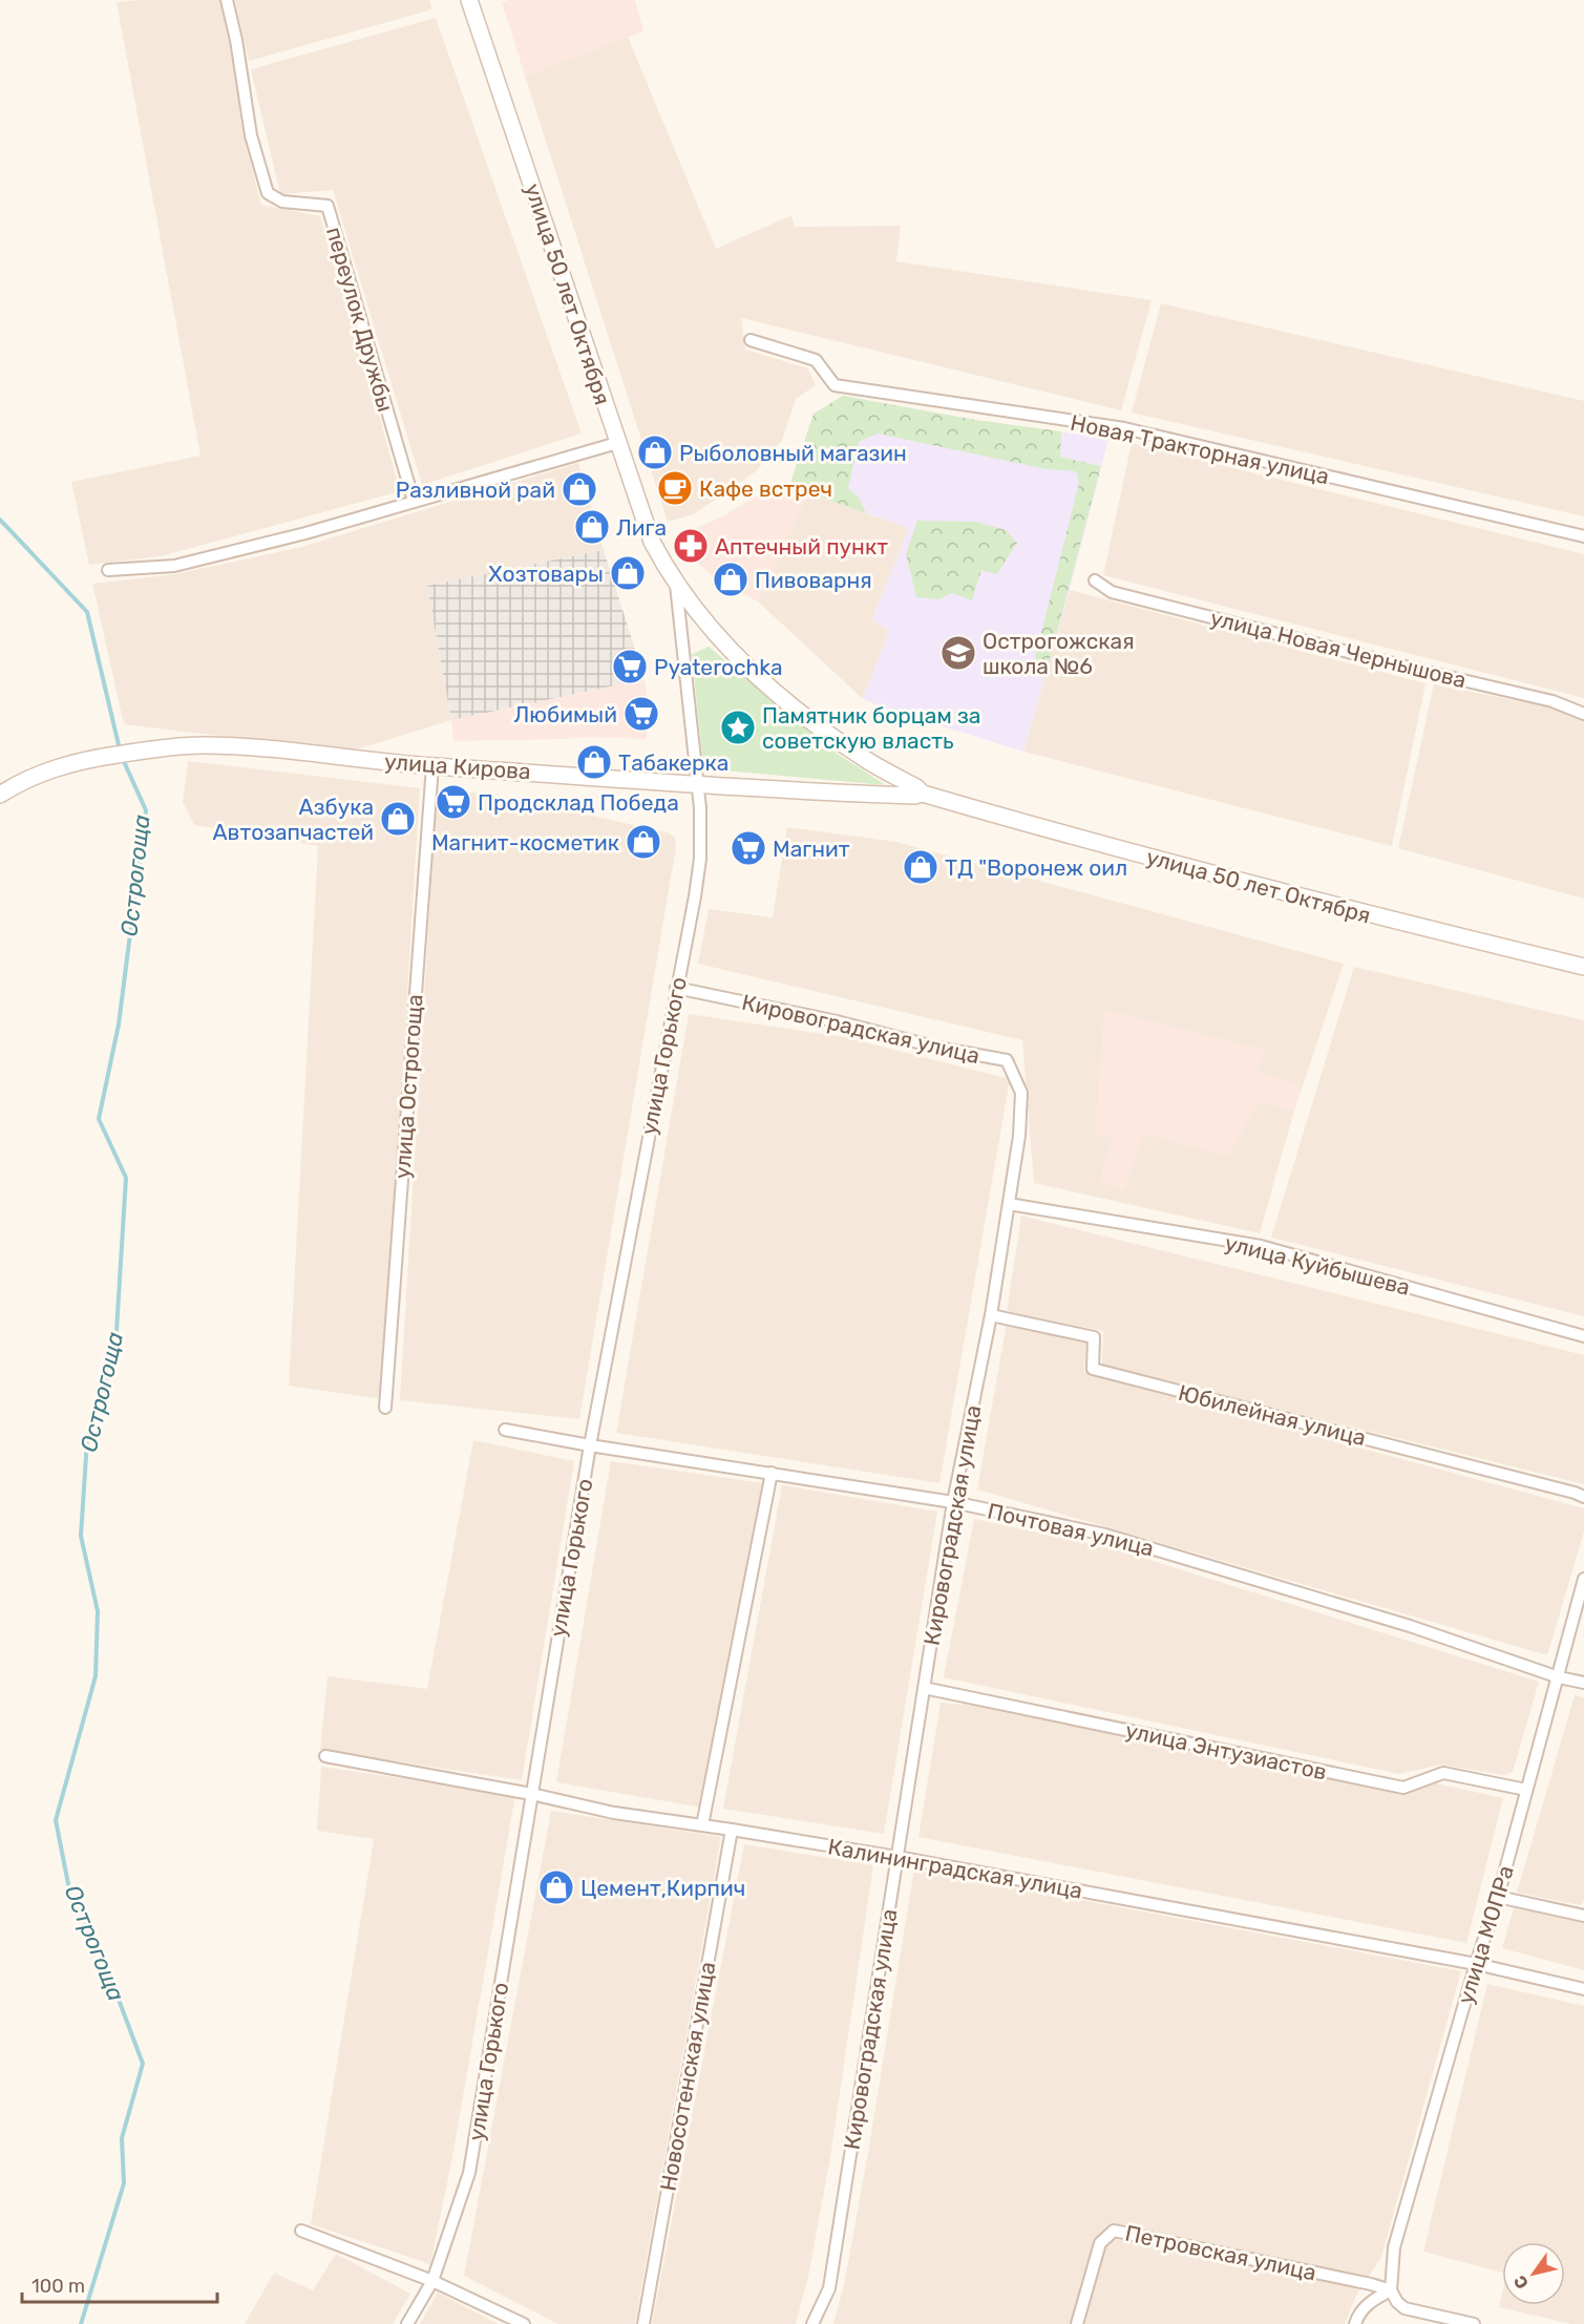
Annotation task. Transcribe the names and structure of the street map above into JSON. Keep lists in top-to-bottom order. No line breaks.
{"streets":{"main road":["улица 50 лет Октября","улица Кирова"],"street":["переулок Дружбы","Новая Тракторная улица","улица Новая Чернышова","Кировоградская улица","улица Горького","улица Острогоща","улица Куйбышева","Юбилейная улица","Почтовая улица","улица Энтузиастов","Калининградская улица","улица МОПРа","Новосотенская улица","Петровская улица"]},"crossings":[["улица 50 лет Октября","улица Кирова"],["улица 50 лет Октября","улица Горького"],["улица Кирова","улица Горького"],["улица Кирова","улица Острогоща"],["Кировоградская улица","улица Горького"],["Кировоградская улица","улица Куйбышева"],["Кировоградская улица","Юбилейная улица"],["Кировоградская улица","Почтовая улица"],["Кировоградская улица","улица Энтузиастов"],["Кировоградская улица","Калининградская улица"],["улица Горького","Почтовая улица"],["улица Горького","Калининградская улица"],["Почтовая улица","улица МОПРа"],["улица Энтузиастов","улица МОПРа"],["Калининградская улица","улица МОПРа"],["Калининградская улица","Новосотенская улица"],["улица МОПРа","Петровская улица"]],"water":["Острогоща"],"places":{"shop":["Рыболовный магазин","Разливной рай","Лига","Хозтовары","Пивоварня","Табакерка","Азбука Автозапчастей","Магнит-косметик","ТД \"Воронеж оил","Цемент,Кирпич"],"cafe":["Кафе встреч"],"pharmacy":["Аптечный пункт"],"school or university":["Острогожская школа №6"],"supermarket":["Pyaterochka","Любимый","Продсклад Победа","Магнит"],"place":["Памятник борцам за советскую власть"]},"scale_bar":"100 m","north":"bottom left"}
